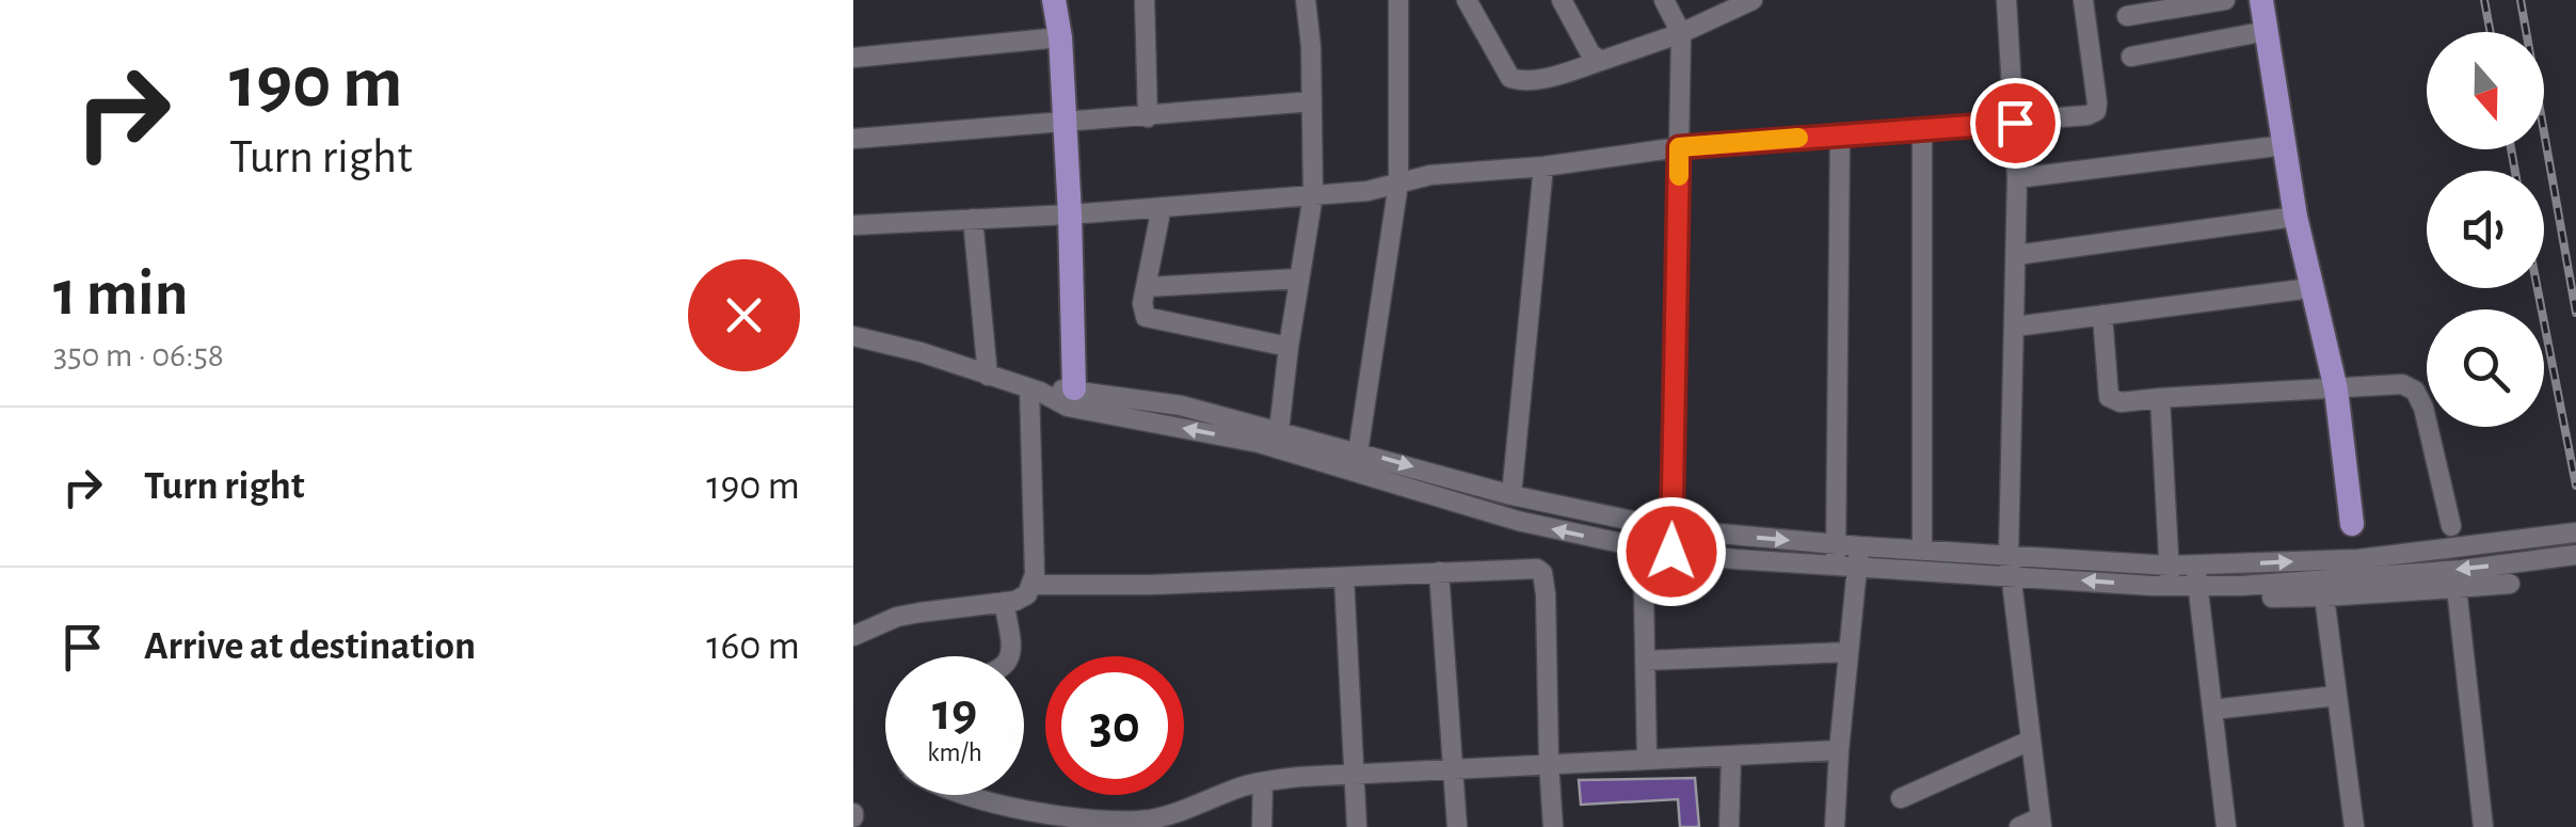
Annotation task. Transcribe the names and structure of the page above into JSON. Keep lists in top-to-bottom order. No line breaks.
{"north":"bottom","page":{"turn":["190 m","Turn right"],"heading":["1 min","350 m · 06:58"],"list":[{"name":"Turn right","value":"190 m"},{"name":"Arrive at destination","value":"160 m"}],"speed":"19 km/h","limit":"30"}}
